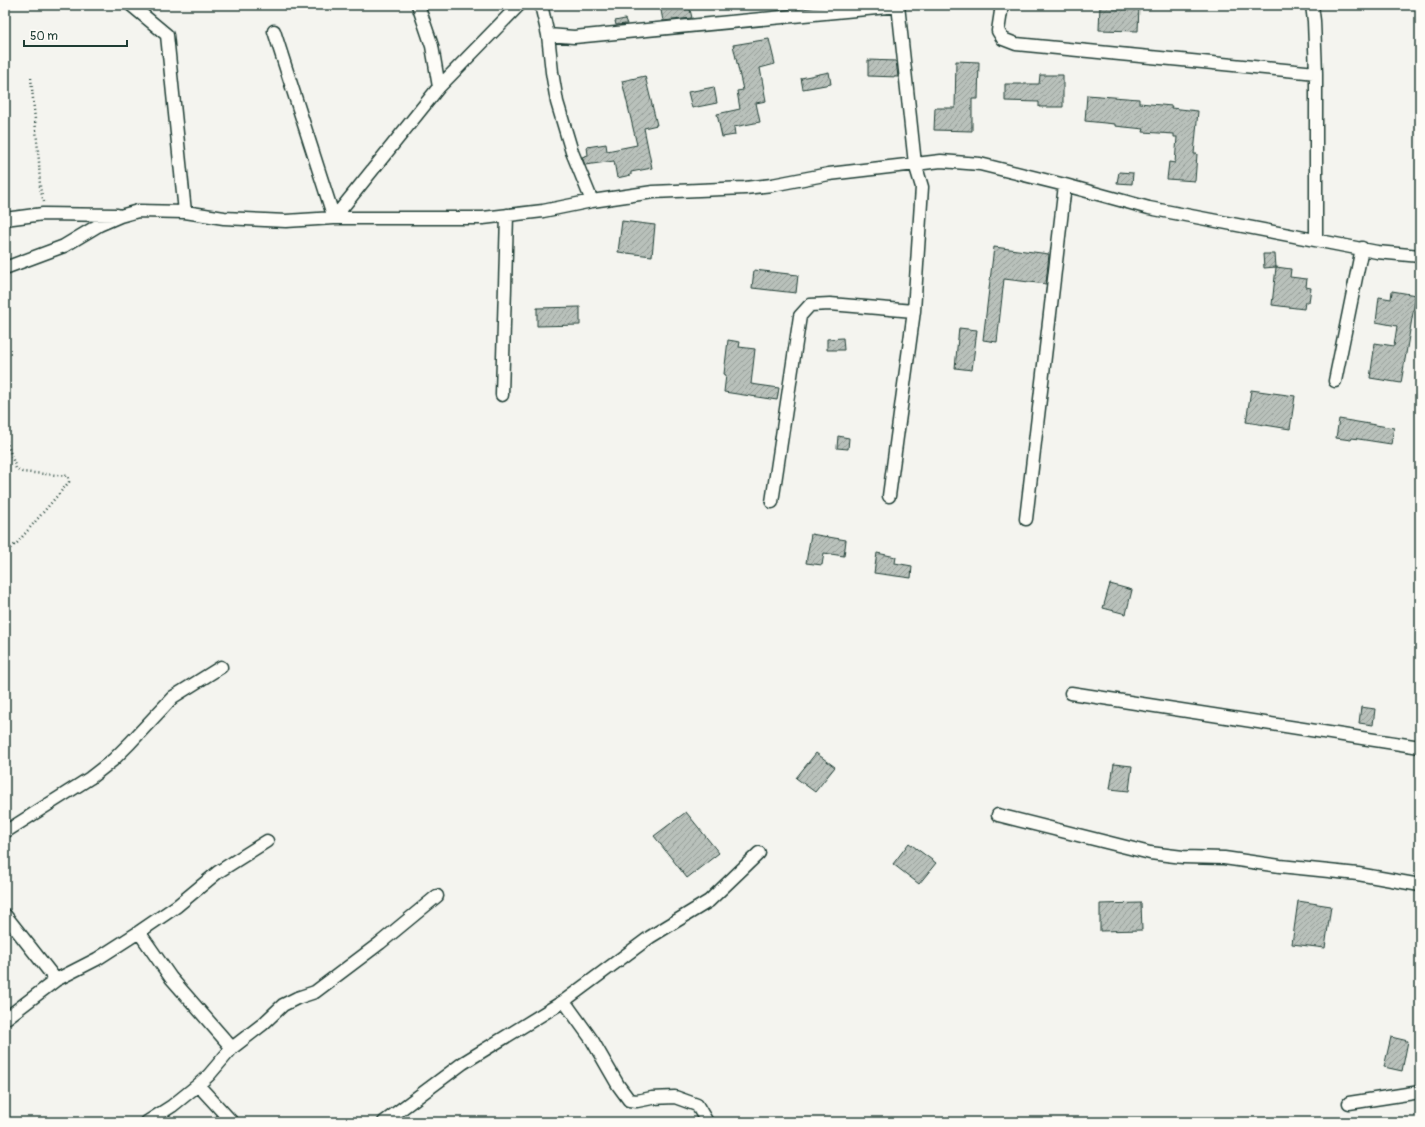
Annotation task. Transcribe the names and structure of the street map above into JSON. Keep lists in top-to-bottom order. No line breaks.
{"scale_bar":"50 m"}
